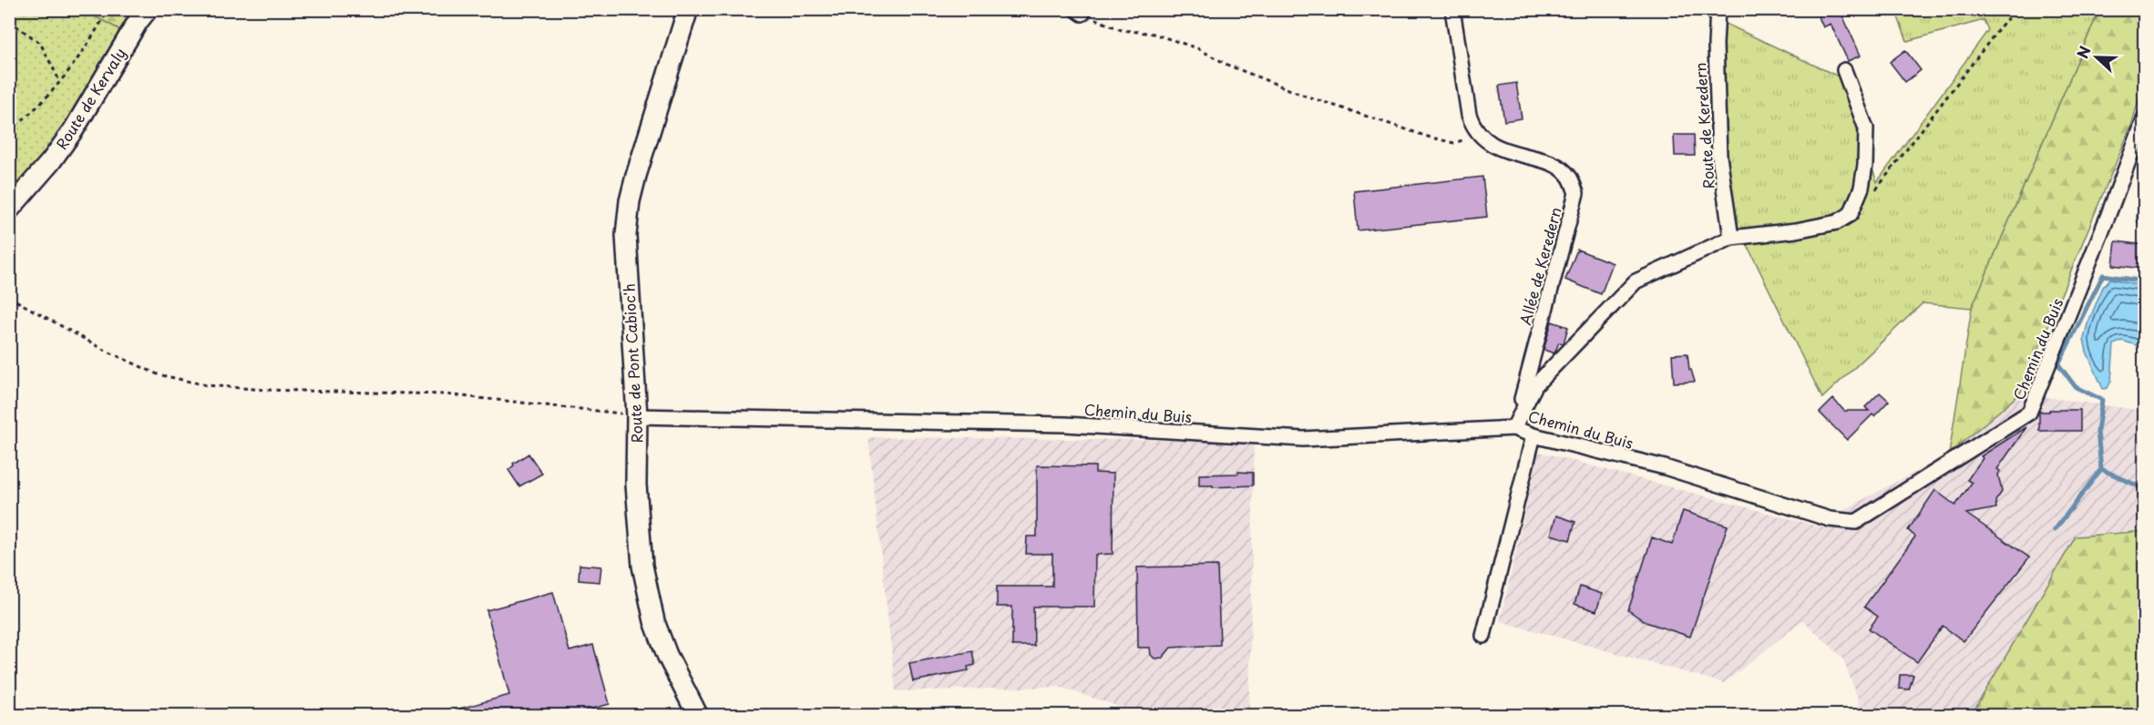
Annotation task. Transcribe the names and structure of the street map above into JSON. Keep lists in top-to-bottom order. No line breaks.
{"streets":{"street":["Route de Kervaly","Route de Keredern","Allée de Keredern","Chemin du Buis","Route de Pont Cabioc'h"]},"crossings":[["Allée de Keredern","Chemin du Buis"],["Chemin du Buis","Route de Pont Cabioc'h"]],"north":"left"}
